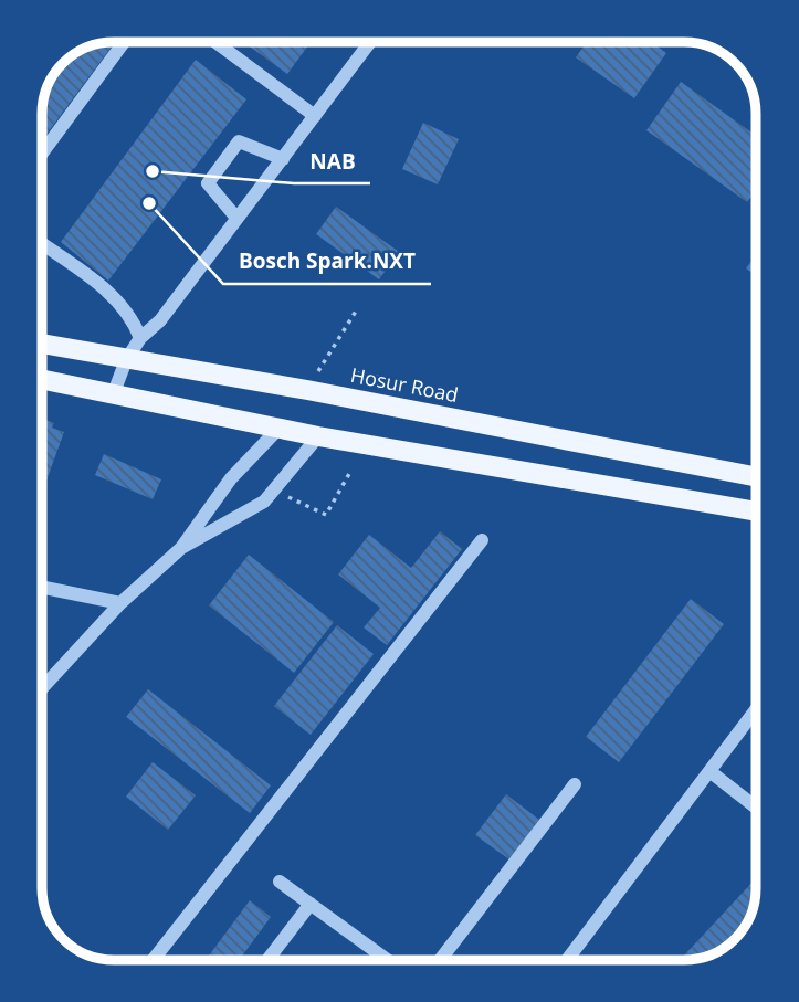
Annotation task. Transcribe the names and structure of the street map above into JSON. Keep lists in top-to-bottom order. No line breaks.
{"streets":{"main road":["Hosur Road"]},"places":["NAB","Bosch Spark.NXT"]}
